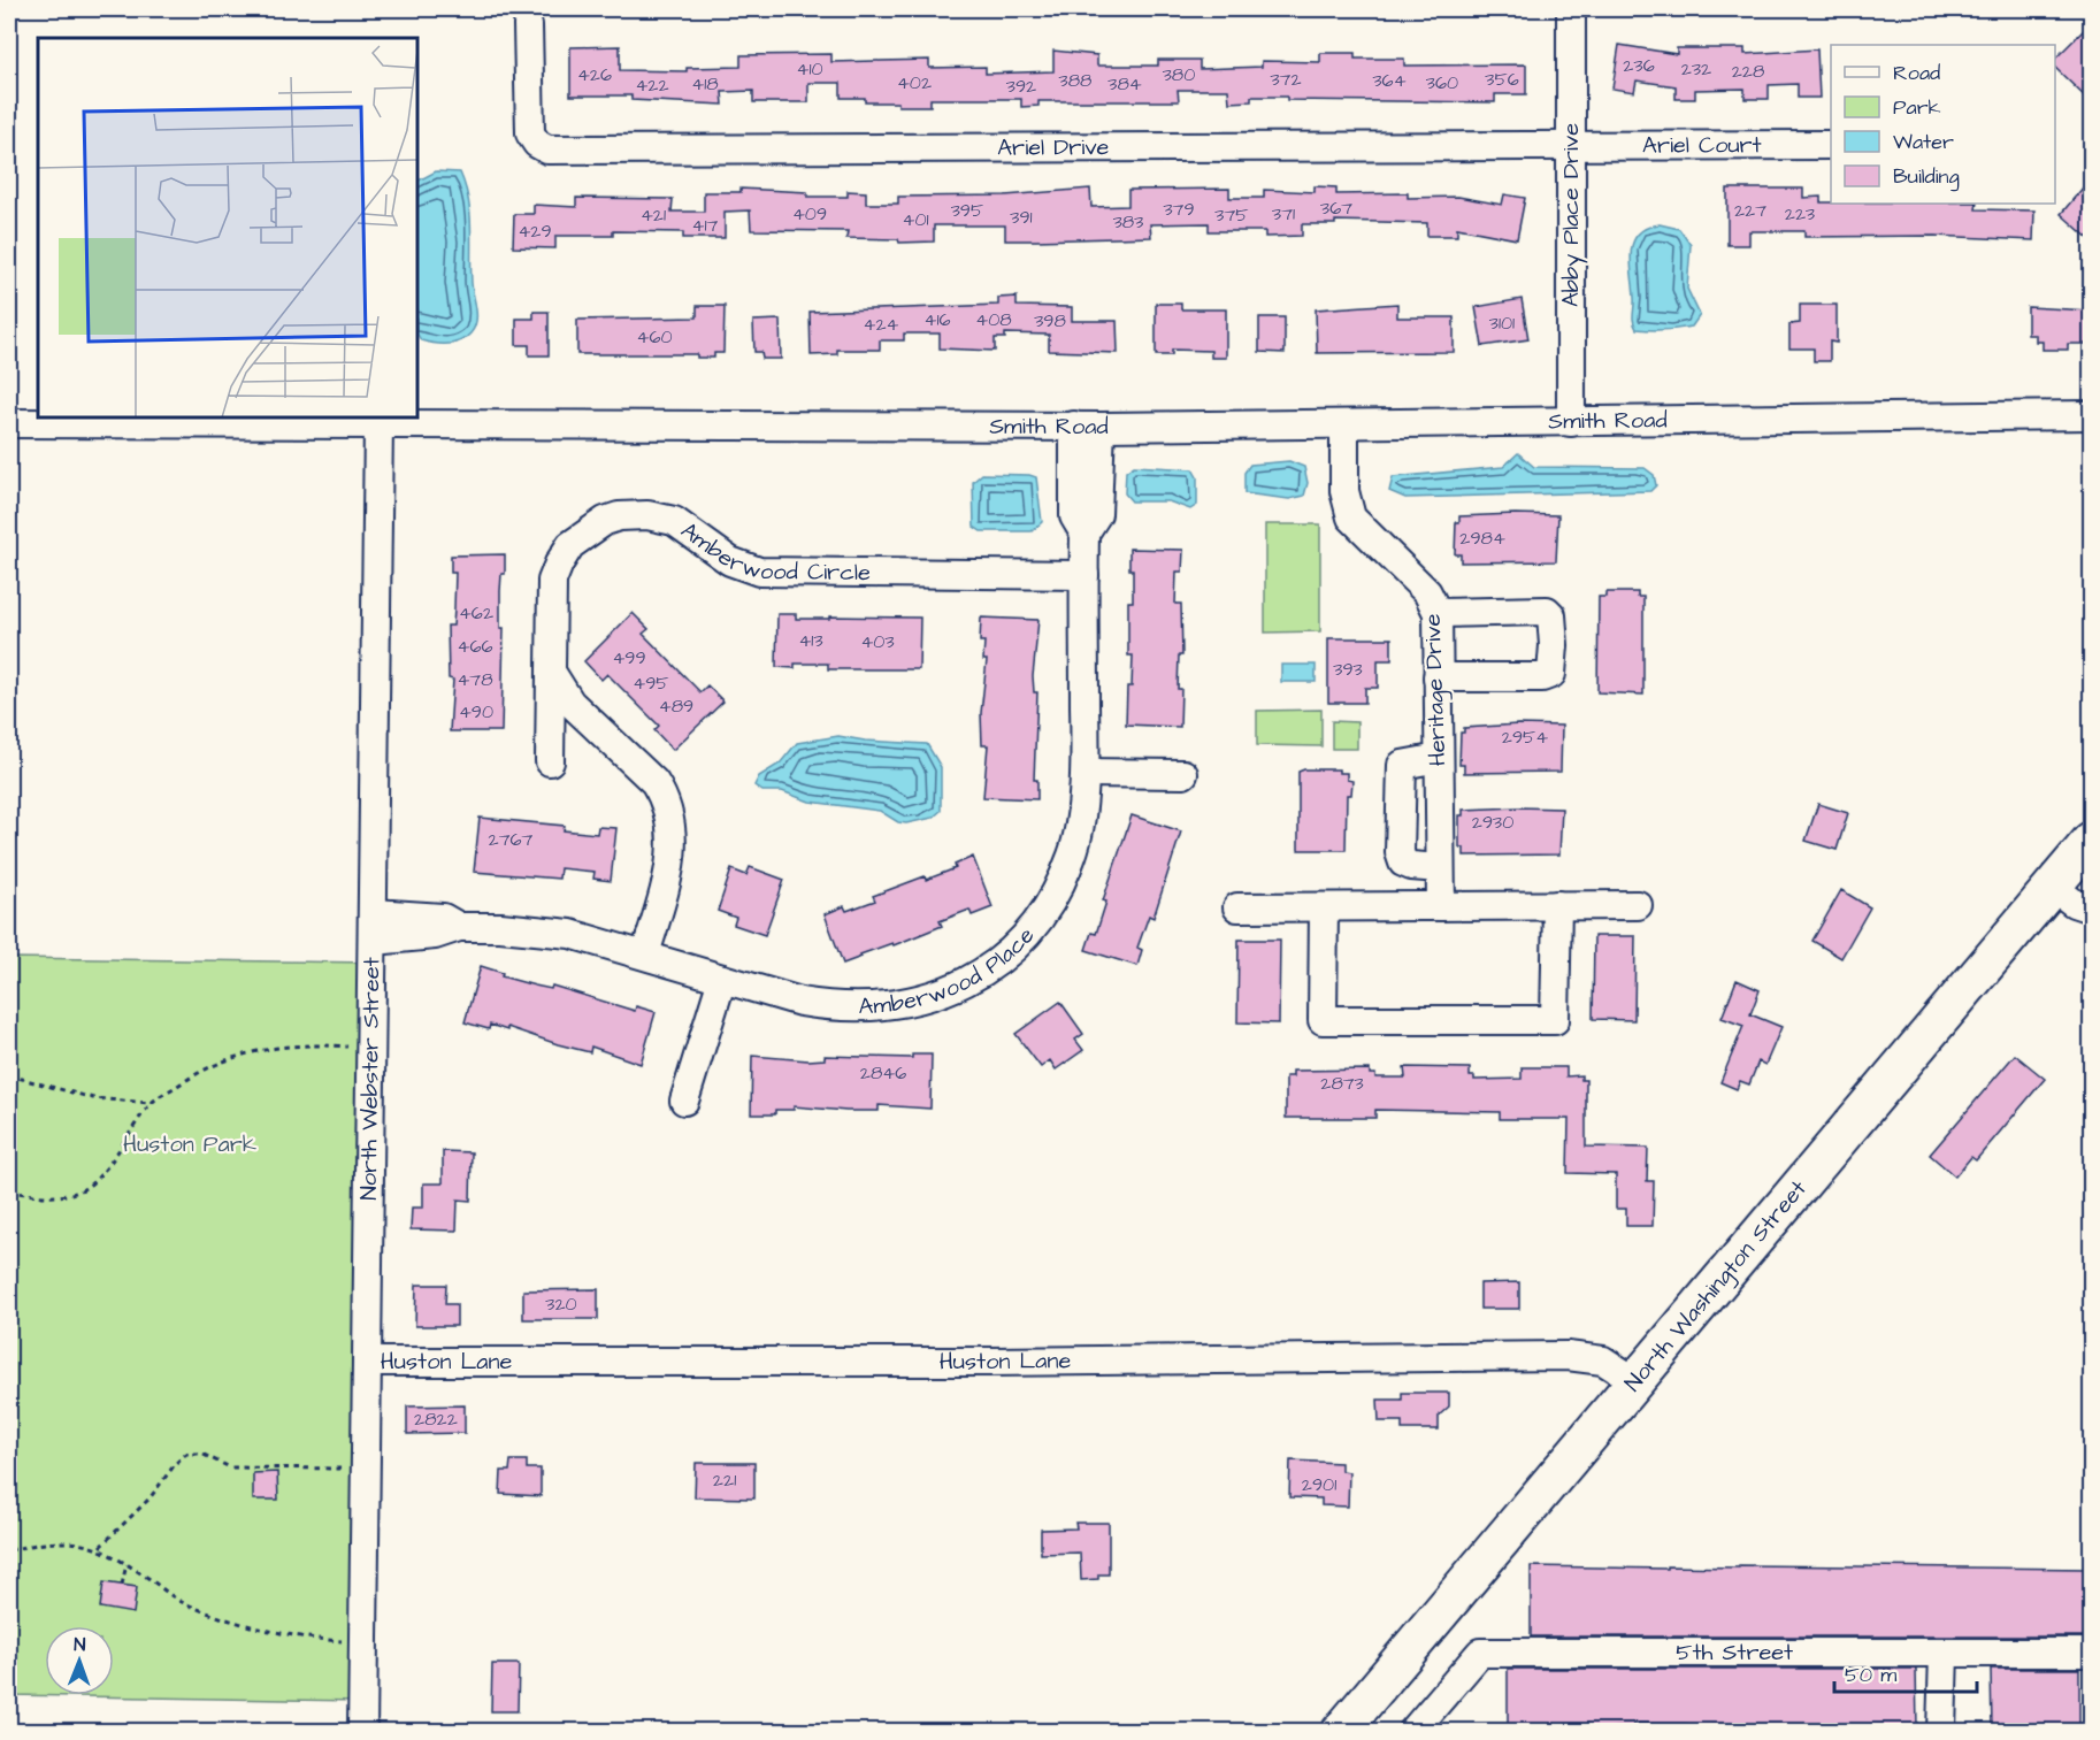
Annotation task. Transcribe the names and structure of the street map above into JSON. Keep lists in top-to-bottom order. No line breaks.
{"streets":{"main road":["North Washington Street"],"street":["Ariel Court","Ariel Drive","Abby Place Drive","Smith Road","Amberwood Circle","Heritage Drive","Amberwood Place","North Webster Street","Huston Lane","5th Street"]},"crossings":[["Ariel Court","Ariel Drive"],["Ariel Court","Abby Place Drive"],["Ariel Drive","Abby Place Drive"],["Abby Place Drive","Smith Road"],["Smith Road","Heritage Drive"],["Smith Road","Amberwood Place"],["Smith Road","North Webster Street"],["Amberwood Circle","Amberwood Place"],["Amberwood Place","North Webster Street"],["North Webster Street","Huston Lane"],["North Washington Street","Huston Lane"]],"parks":["Huston Park"],"house_numbers":["236","410","232","228","426","380","372","356","388","364","402","360","418","384","422","392","367","379","395","227","409","371","223","421","375","391","401","383","417","429","416","408","398","3101","424","460","2984","462","413","403","466","499","393","478","495","489","490","2954","2930","2767","2846","2873","320","2822","221","2901"],"legend":["Road","Park","Water","Building"],"scale_bar":"50 m","north":"top"}
